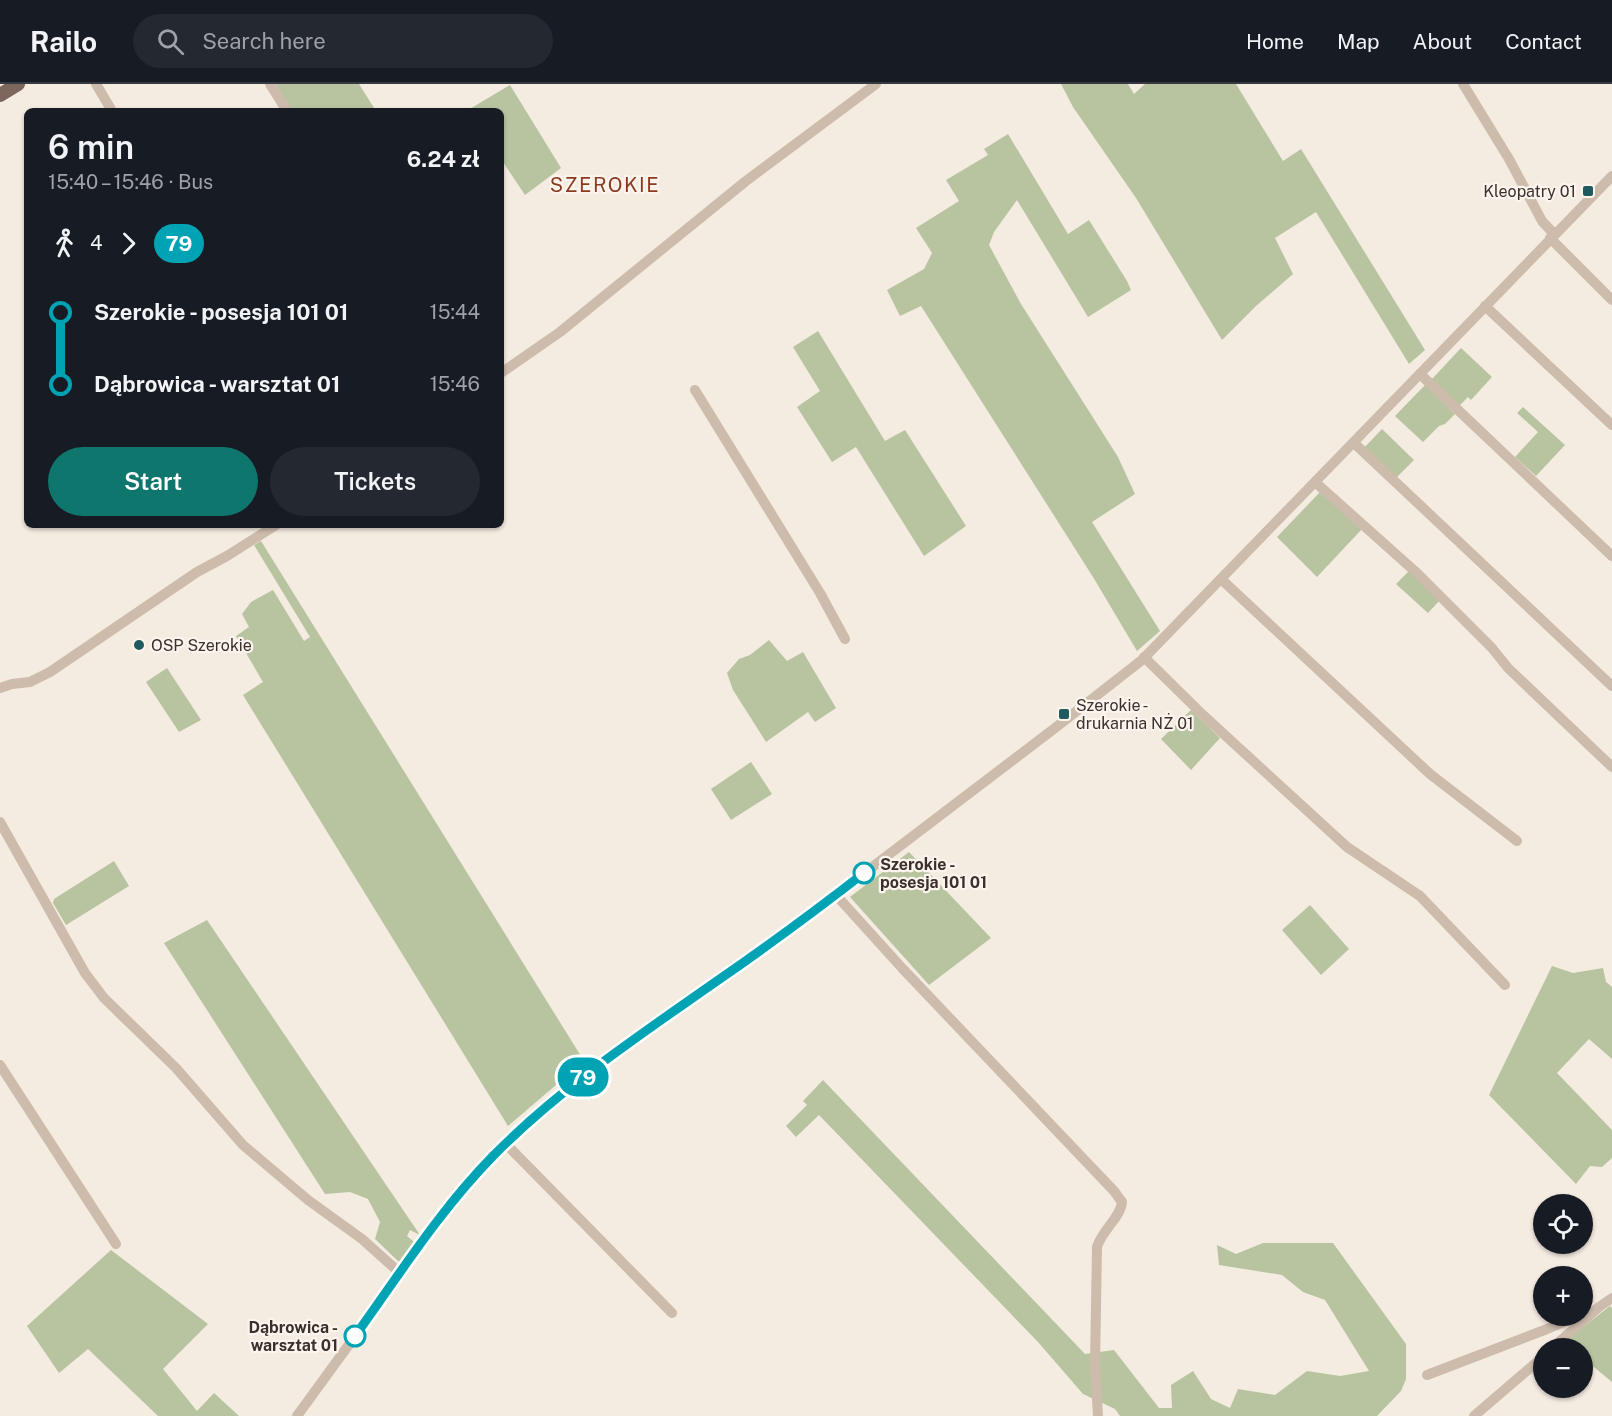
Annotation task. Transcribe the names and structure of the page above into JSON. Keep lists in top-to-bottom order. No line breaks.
{"districts":["SZEROKIE"],"places":{"transit":["Kleopatry 01","Szerokie - drukarnia NŻ 01"],"other":["OSP Szerokie","Szerokie - posesja 101 01","Dąbrowica - warsztat 01"]},"lines":["bus line 79"],"page":{"header":"Railo","search":"Search here","nav":["Home","Map","About","Contact"],"on_map":"79","heading":["6 min","15:40 – 15:46 · Bus","6.24 zł"],"legs":["4","79"],"list":[{"name":"Szerokie - posesja 101 01","value":"15:44"},{"name":"Dąbrowica - warsztat 01","value":"15:46"}],"buttons":["Start","Tickets"],"map_buttons":["+","−"]}}
